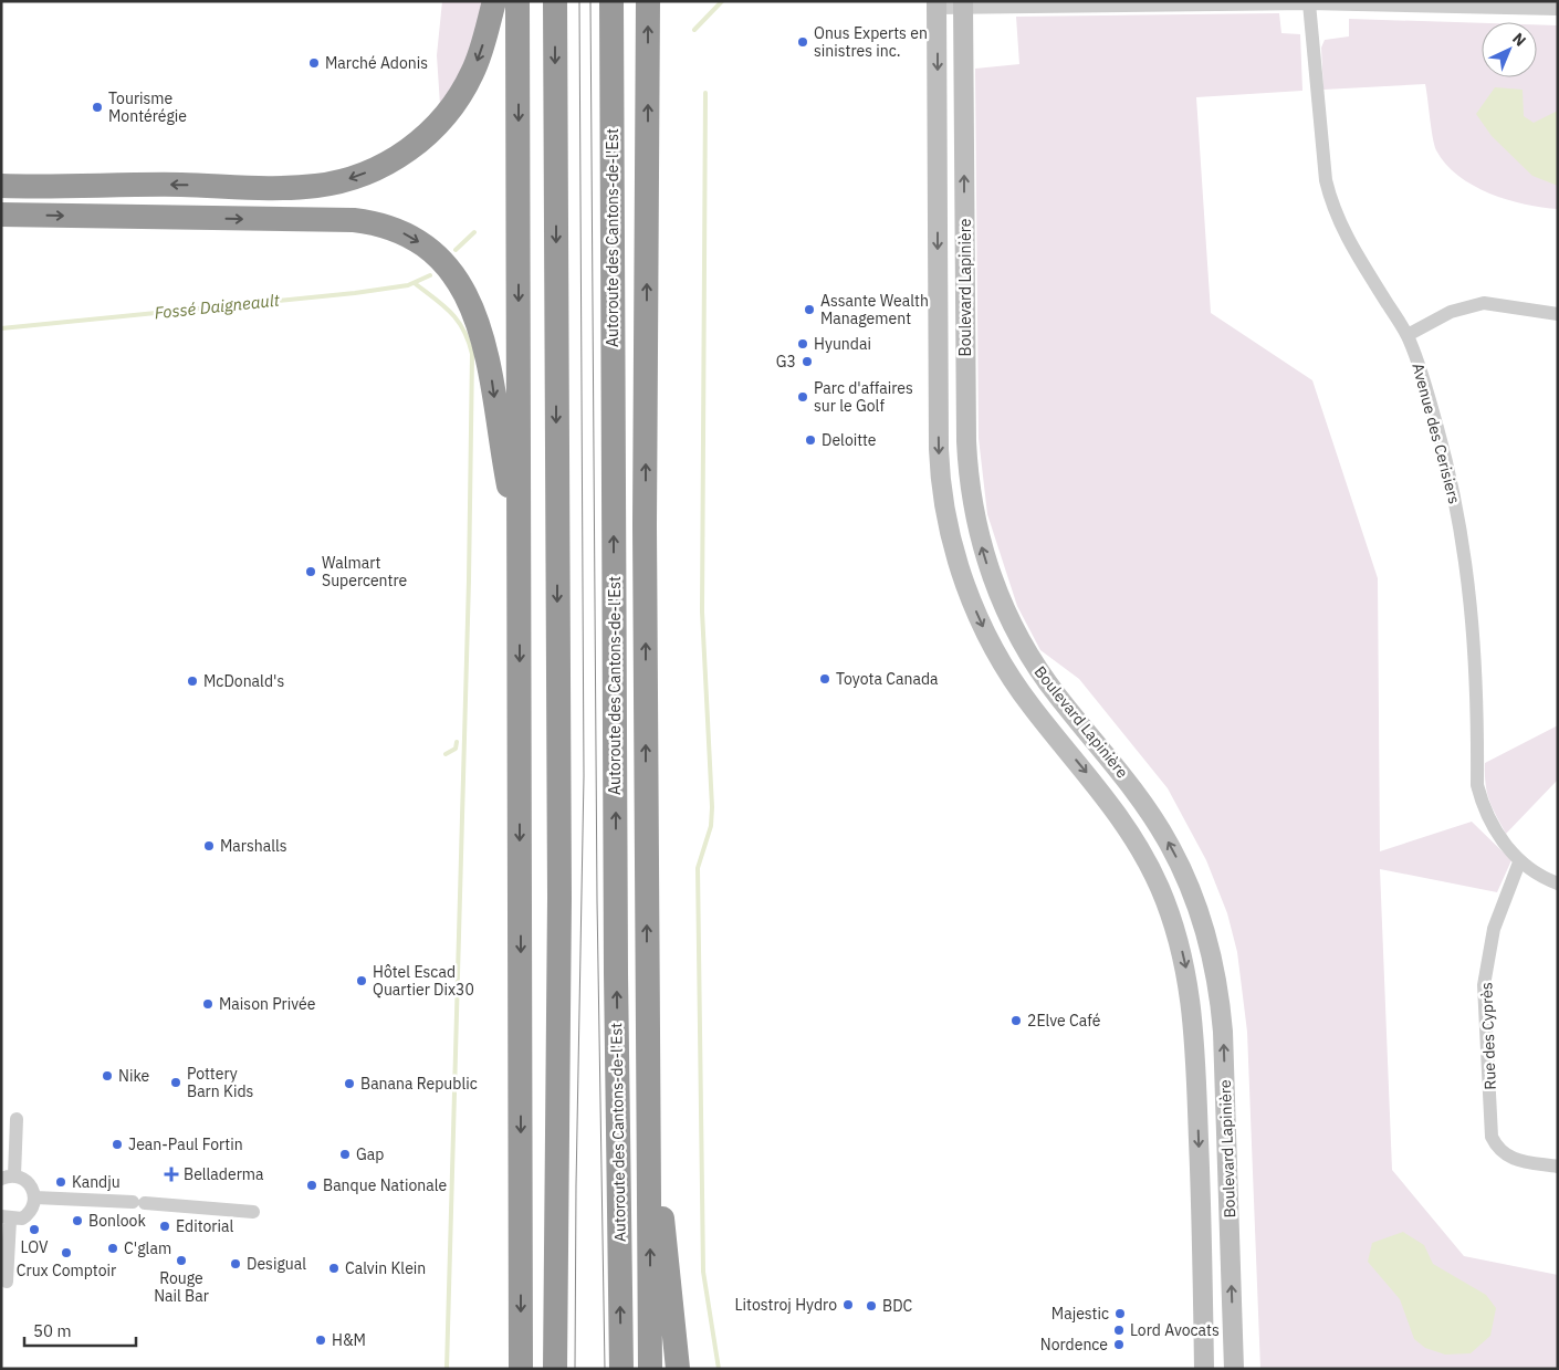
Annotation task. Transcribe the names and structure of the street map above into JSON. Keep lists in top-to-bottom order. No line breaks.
{"streets":{"highway":["Autoroute des Cantons-de-l'Est"],"main road":["Boulevard Lapinière"],"street":["Avenue des Cerisiers","Rue des Cyprès"]},"crossings":[["Avenue des Cerisiers","Rue des Cyprès"]],"water":["Fossé Daigneault"],"places":{"other":["Onus Experts en sinistres inc.","Marché Adonis","Tourisme Montérégie","Assante Wealth Management","Hyundai","G3","Parc d'affaires sur le Golf","Deloitte","Walmart Supercentre","Toyota Canada","McDonald's","Marshalls","Hôtel Escad Quartier Dix30","Maison Privée","2Elve Café","Nike","Pottery Barn Kids","Banana Republic","Jean-Paul Fortin","Gap","Kandju","Banque Nationale","Bonlook","Editorial","LOV","C'glam","Crux Comptoir","Rouge Nail Bar","Desigual","Calvin Klein","Litostroj Hydro","BDC","Majestic","Lord Avocats","H&M","Nordence"],"health":["Belladerma"]},"scale_bar":"50 m","north":"top right"}
